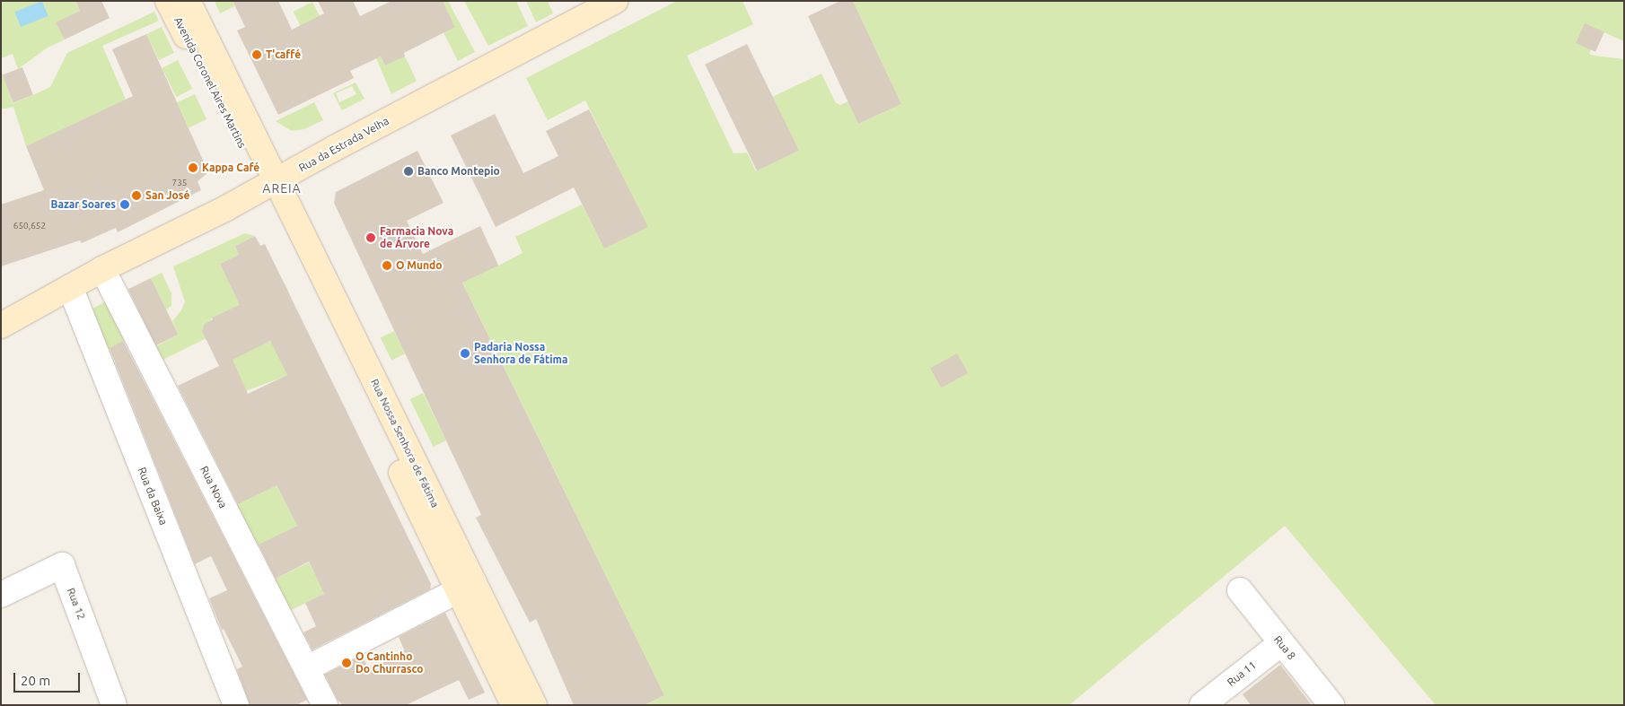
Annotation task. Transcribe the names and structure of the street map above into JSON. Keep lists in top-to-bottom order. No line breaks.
{"streets":{"street":["Avenida Coronel Aires Martins","Rua da Estrada Velha","Rua Nossa Senhora de Fátima","Rua Nova","Rua da Baixa","Rua 12","Rua 8","Rua 11"]},"crossings":[["Avenida Coronel Aires Martins","Rua da Estrada Velha"],["Avenida Coronel Aires Martins","Rua Nossa Senhora de Fátima"],["Rua da Estrada Velha","Rua Nossa Senhora de Fátima"],["Rua da Estrada Velha","Rua Nova"],["Rua da Estrada Velha","Rua da Baixa"],["Rua 8","Rua 11"]],"districts":["AREIA"],"places":["T'caffé","Kappa Café","Banco Montepio","San José","Bazar Soares","Farmacia Nova de Árvore","O Mundo","Padaria Nossa Senhora de Fátima","O Cantinho Do Churrasco"],"house_numbers":["735","650,652"],"scale_bar":"20 m"}
